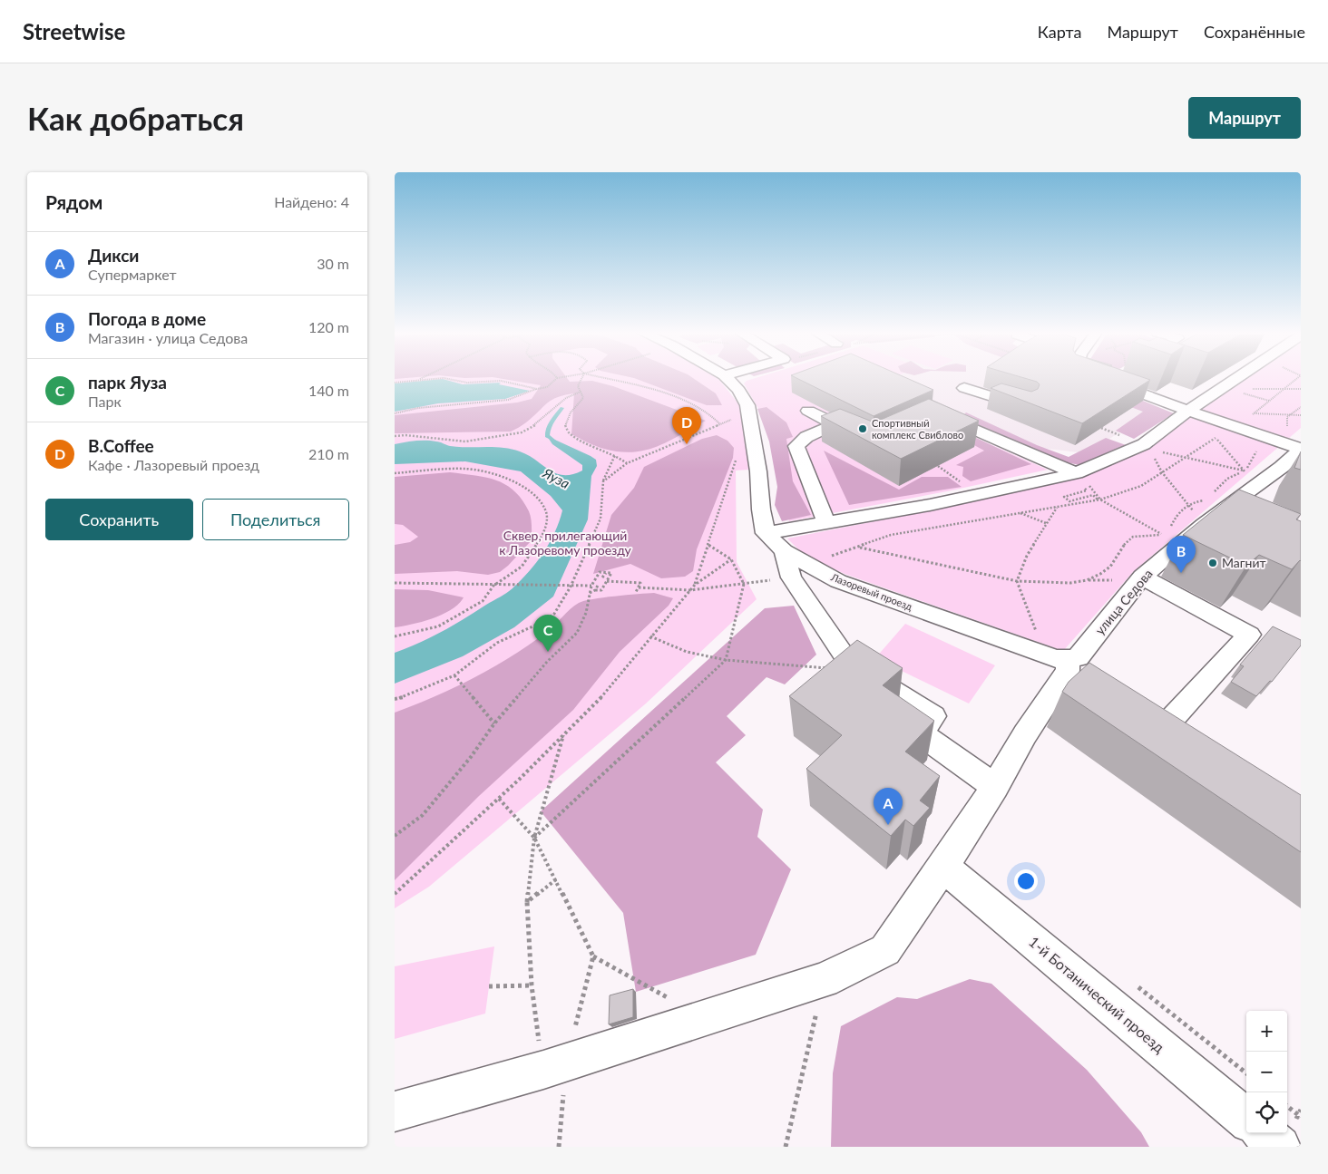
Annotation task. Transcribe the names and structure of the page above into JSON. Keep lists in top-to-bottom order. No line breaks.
{"streets":{"street":["Лазоревый проезд","улица Седова","1-й Ботанический проезд"]},"crossings":[["Лазоревый проезд","улица Седова"],["улица Седова","1-й Ботанический проезд"]],"water":["Яуза"],"parks":["Сквер, прилегающий к Лазоревому проезду"],"places":["Спортивный комплекс Свиблово","Магнит"],"page":{"header":"Streetwise","nav":["Карта","Маршрут","Сохранённые"],"buttons":["Маршрут",["Сохранить","Поделиться"]],"title":"Как добраться","heading":["Рядом","Найдено: 4"],"list":[{"mark":"A","name":"Дикси","note":"Супермаркет","value":"30 m"},{"mark":"B","name":"Погода в доме","note":"Магазин · улица Седова","value":"120 m"},{"mark":"C","name":"парк Яуза","note":"Парк","value":"140 m"},{"mark":"D","name":"B.Coffee","note":"Кафе · Лазоревый проезд","value":"210 m"}],"pins":["D","B","C","A"],"map_buttons":["+","−"]}}
